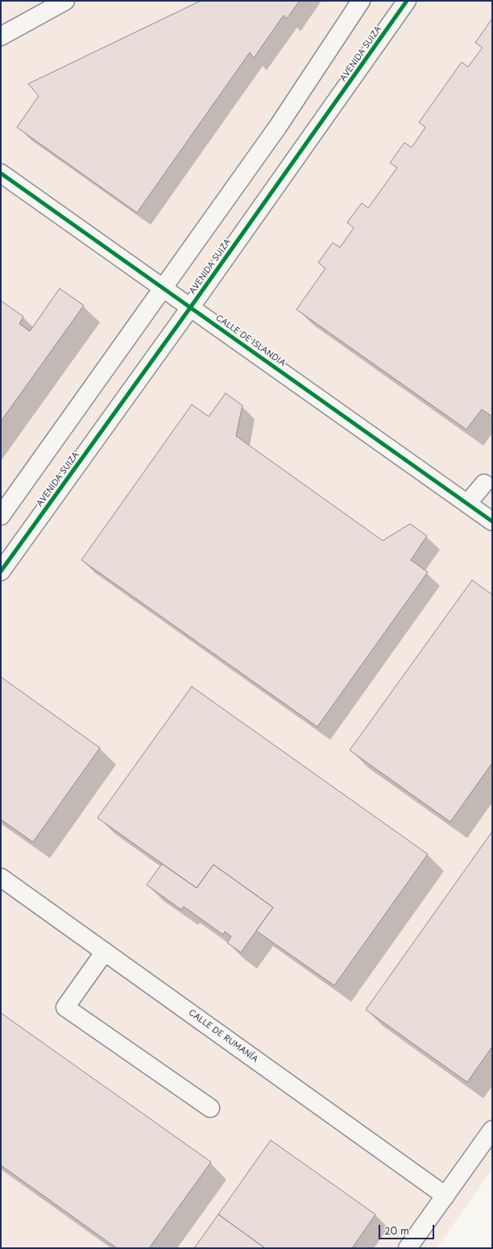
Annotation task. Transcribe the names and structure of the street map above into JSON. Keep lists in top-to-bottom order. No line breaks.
{"streets":{"street":["AVENIDA SUIZA","CALLE DE ISLANDIA","CALLE DE RUMANÍA"]},"crossings":[["AVENIDA SUIZA","CALLE DE ISLANDIA"]],"scale_bar":"20 m"}
